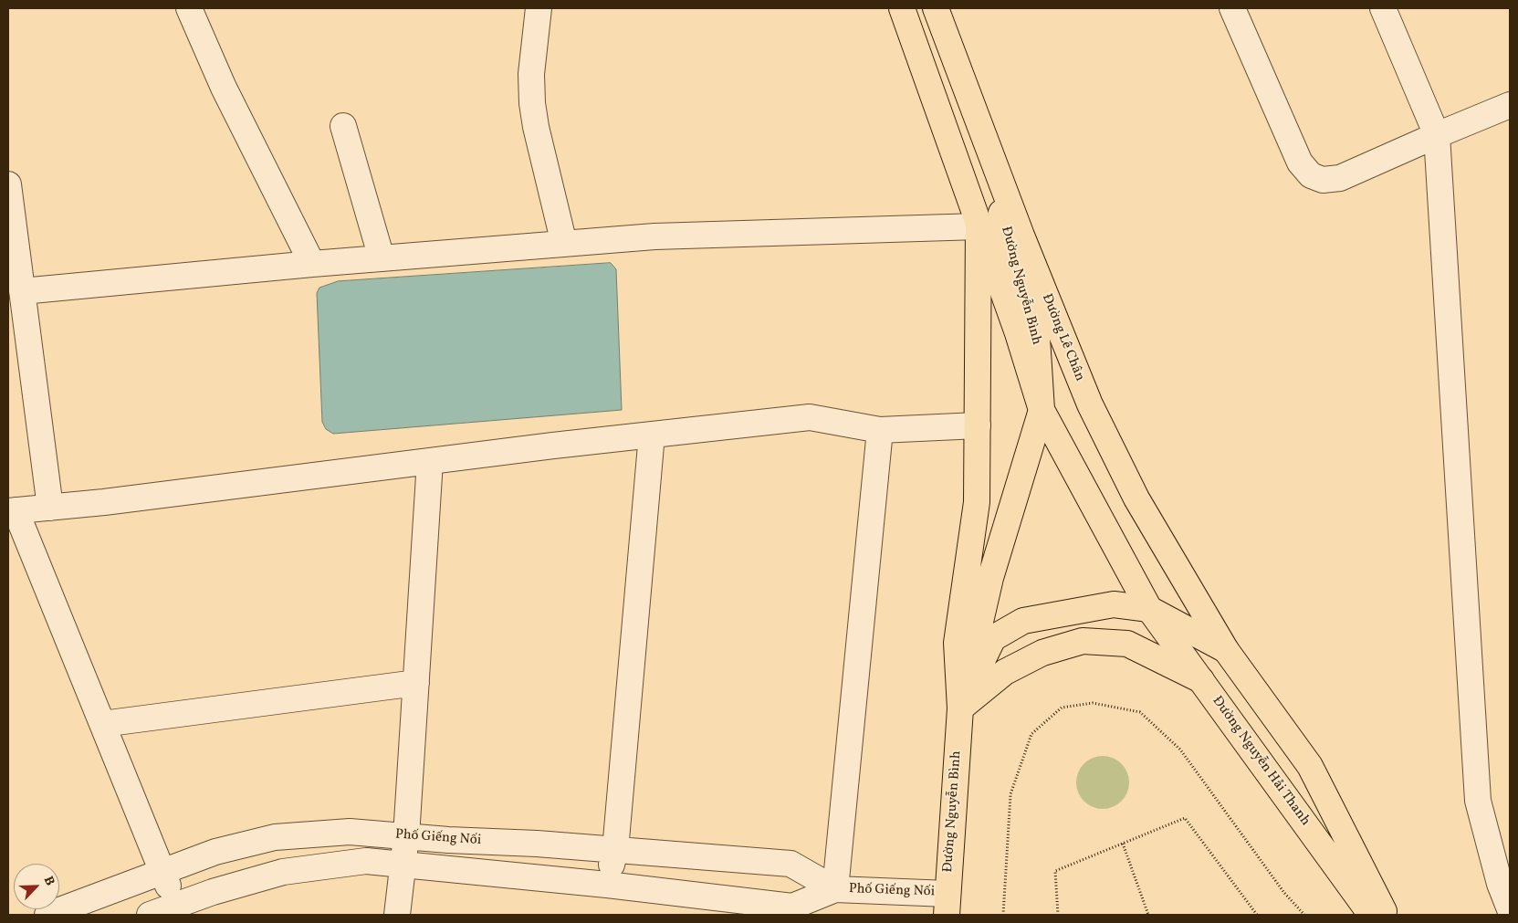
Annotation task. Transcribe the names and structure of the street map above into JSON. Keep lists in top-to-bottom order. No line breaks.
{"streets":{"main road":["Đường Nguyễn Bình","Đường Lê Chân","Đường Nguyễn Hải Thanh"],"street":["Phố Giếng Nối"]},"crossings":[["Đường Nguyễn Bình","Đường Lê Chân"],["Đường Nguyễn Bình","Phố Giếng Nối"]],"north":"top right"}
